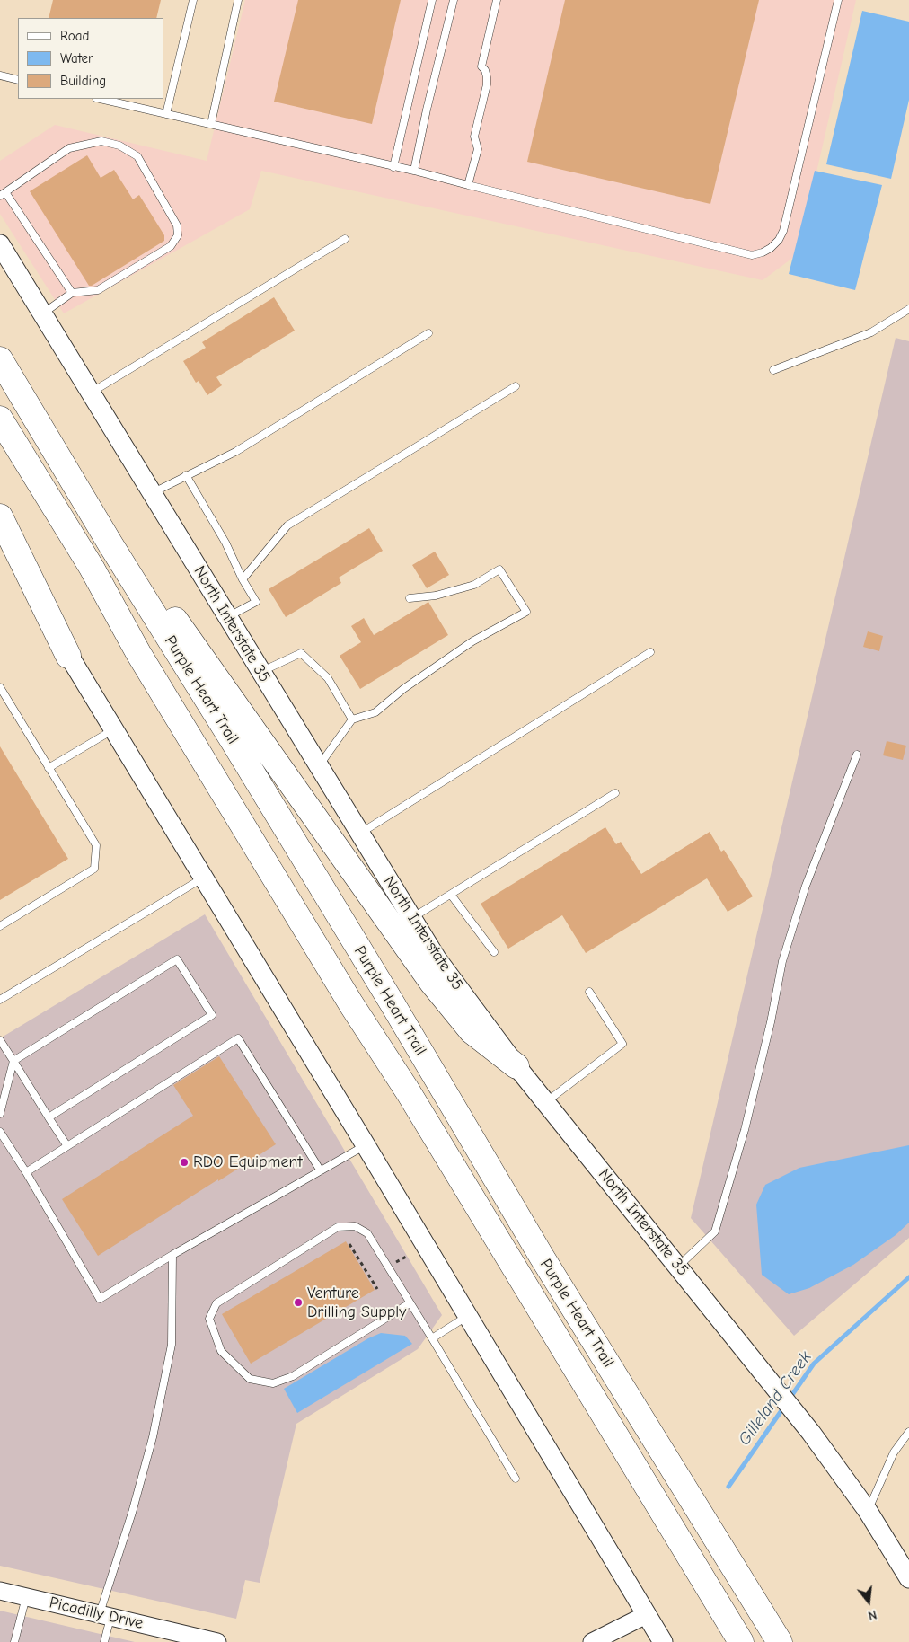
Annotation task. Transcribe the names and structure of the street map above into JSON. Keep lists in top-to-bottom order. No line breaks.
{"streets":{"highway":["Purple Heart Trail"],"main road":["North Interstate 35"],"street":["Picadilly Drive"]},"water":["Gilleland Creek"],"places":["RDO Equipment","Venture Drilling Supply"],"legend":["Road","Water","Building"],"north":"bottom"}
